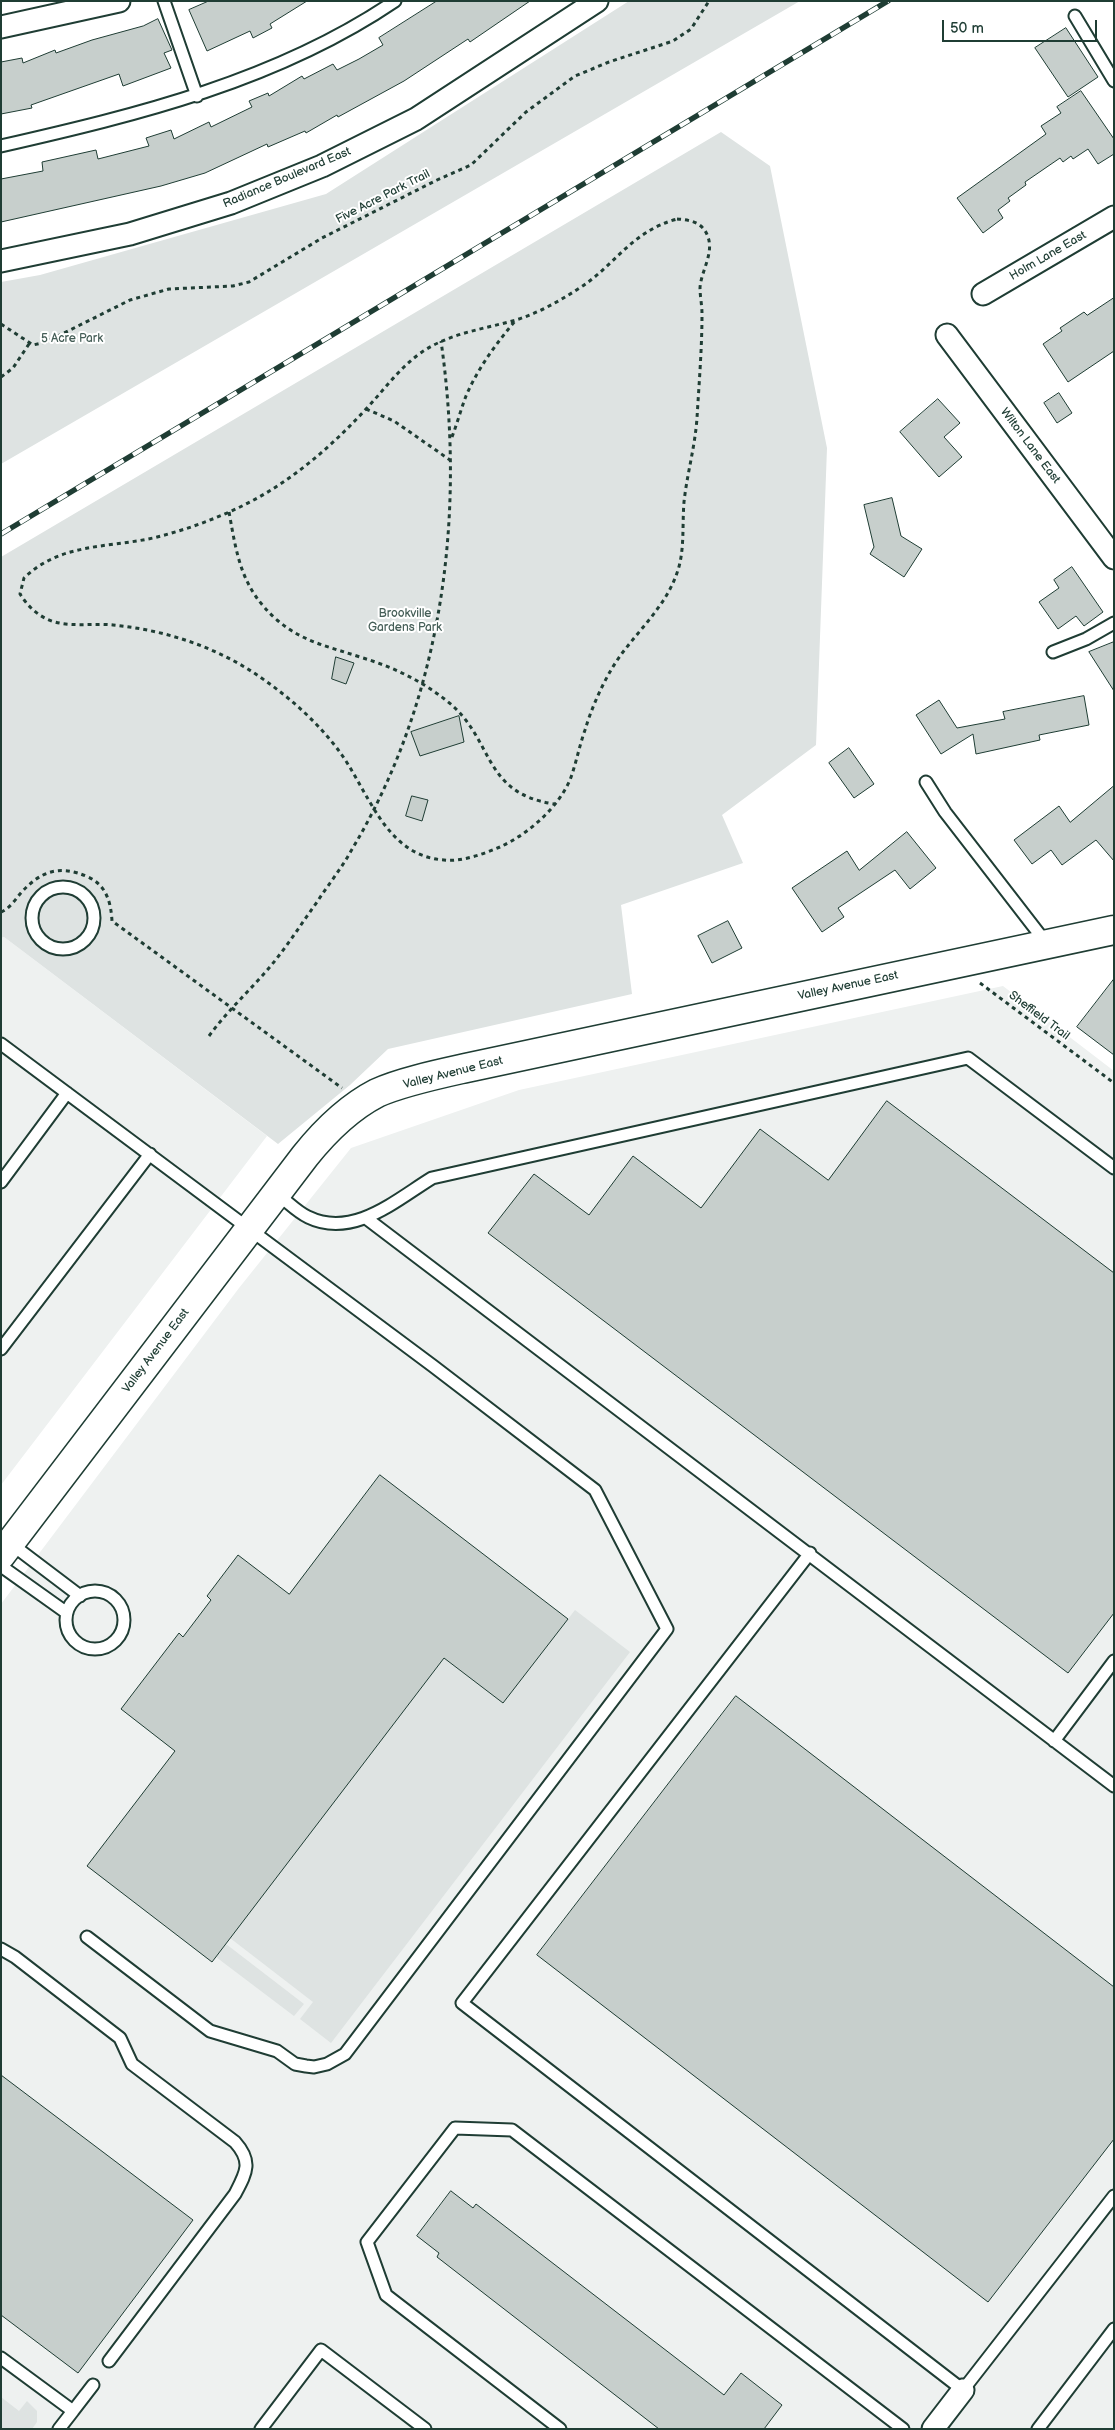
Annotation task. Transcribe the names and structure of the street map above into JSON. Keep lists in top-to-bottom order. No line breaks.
{"streets":{"main road":["Valley Avenue East"],"street":["Radiance Boulevard East","Holm Lane East","Wilton Lane East"],"path":["Five Acre Park Trail","Sheffield Trail"]},"crossings":[["Valley Avenue East","Sheffield Trail"]],"parks":["5 Acre Park","Brookville Gardens Park"],"scale_bar":"50 m"}
